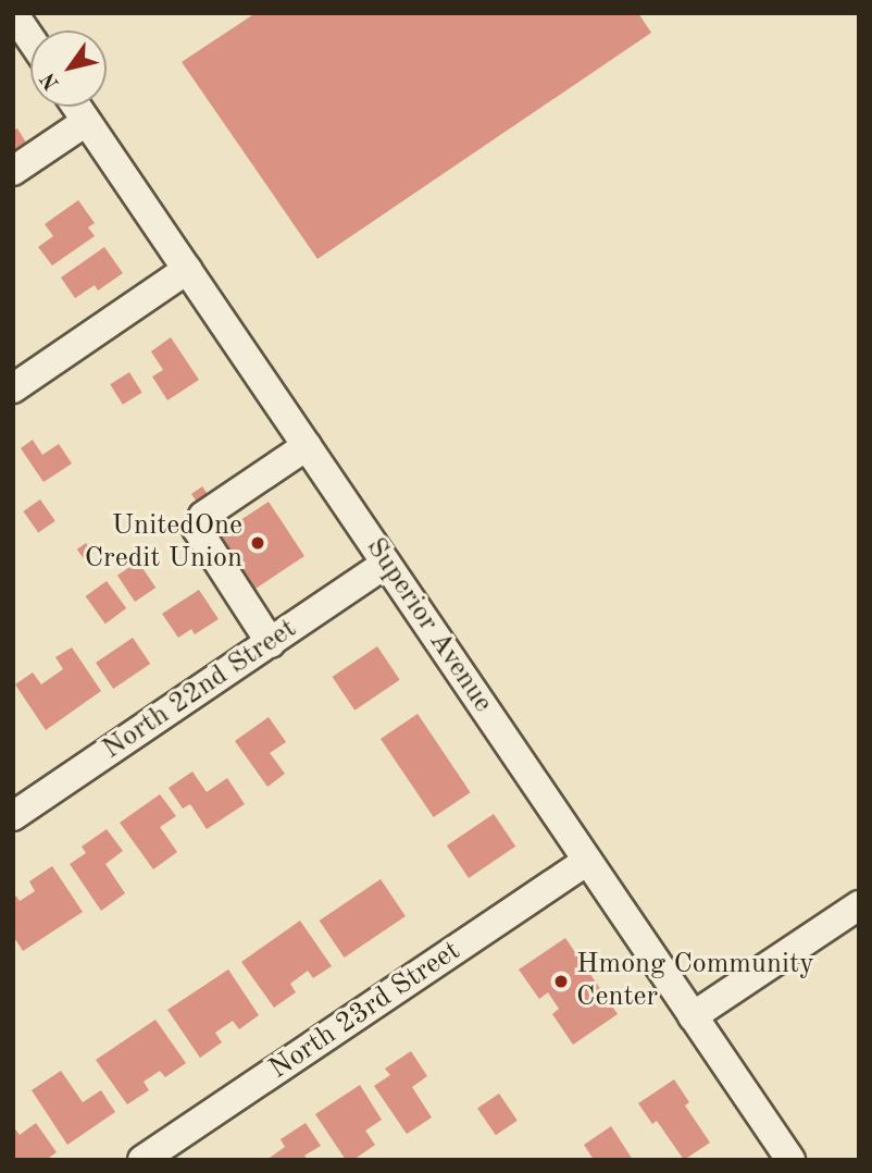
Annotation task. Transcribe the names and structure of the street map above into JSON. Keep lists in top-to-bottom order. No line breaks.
{"streets":{"street":["Superior Avenue","North 22nd Street","North 23rd Street"]},"crossings":[["Superior Avenue","North 22nd Street"],["Superior Avenue","North 23rd Street"]],"places":["UnitedOne Credit Union","Hmong Community Center"],"north":"bottom left"}
